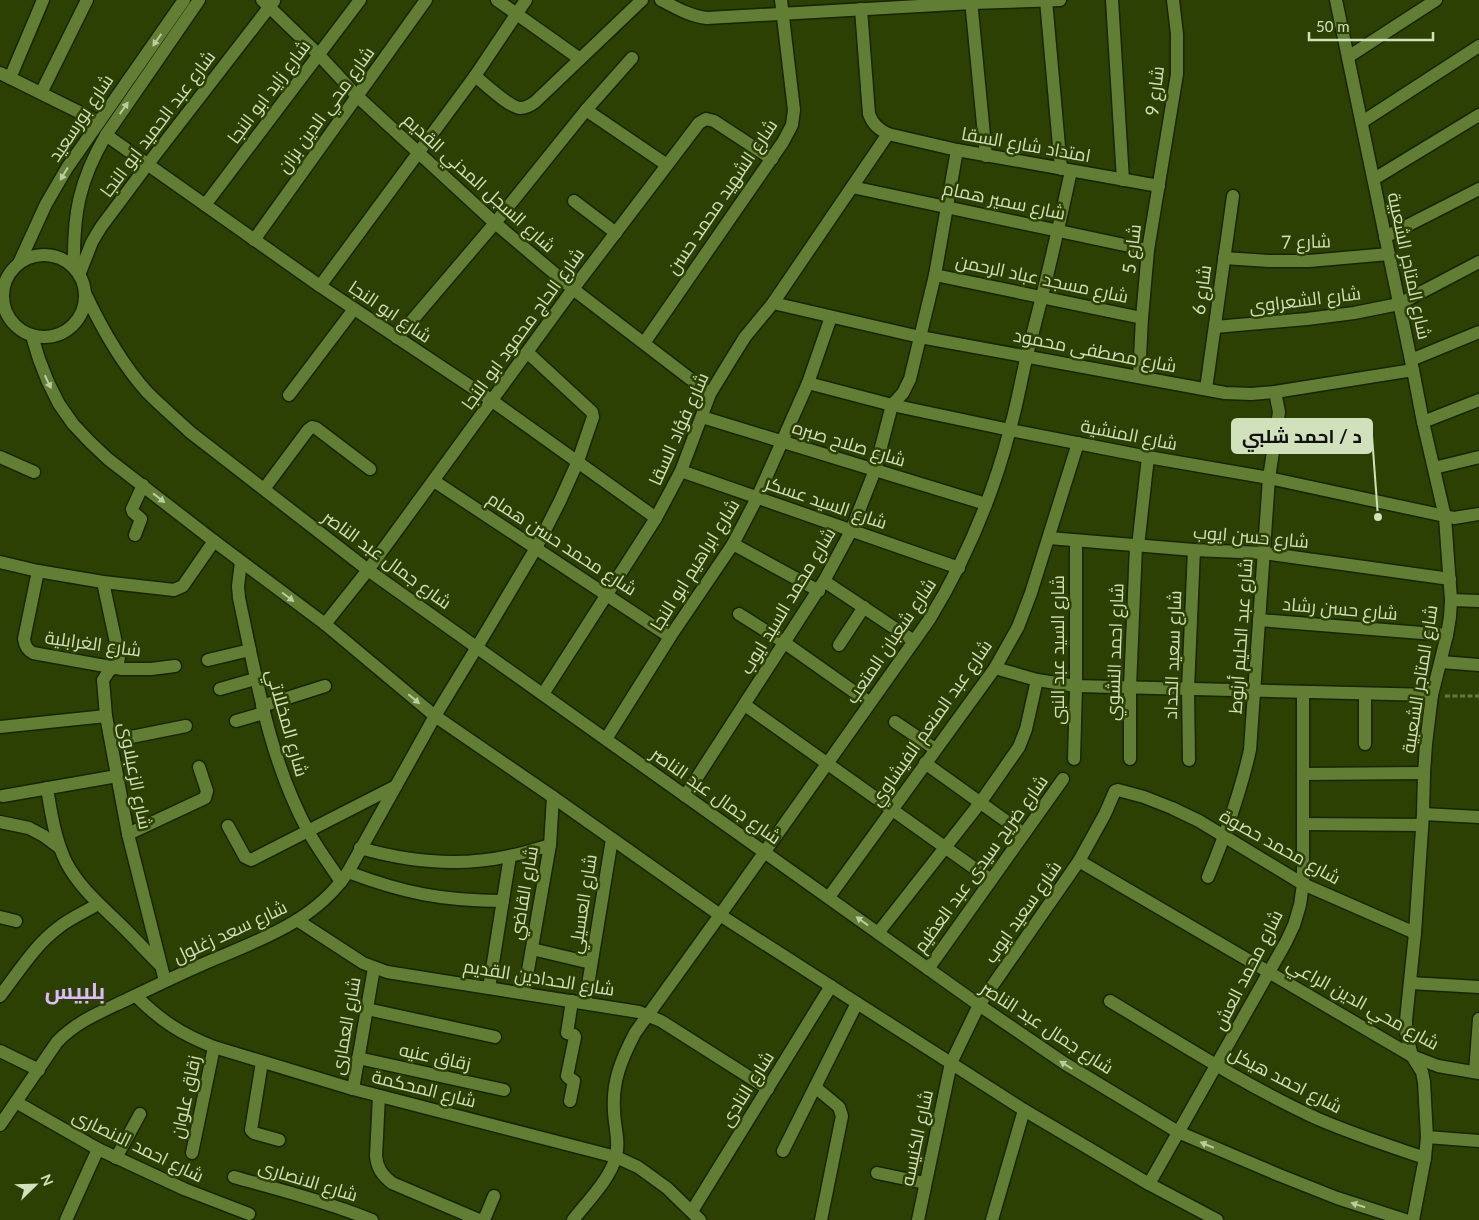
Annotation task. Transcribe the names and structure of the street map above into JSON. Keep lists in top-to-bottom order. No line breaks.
{"streets":{"street":["شارع 9","شارع زايد ابو النجا","شارع محي الدين بزان","شارع بورسعيد","شارع عبد الحميد ابو النجا","امتداد شارع السقا","شارع السجل المدني القديم","شارع الشهيد محمد حسن","شارع سمير همام","شارع 7","شارع 5","شارع المتاجر الشعبية","شارع مسجد عباد الرحمن","شارع 6","شارع الشعراوى","شارع ابو النجا","شارع الحاج محمود ابو النجا","شارع مصطفى محمود","شارع فؤاد السقا","شارع المنشية","شارع صلاح صبره","شارع السيد عسكر","شارع حسن ايوب","شارع محمد حسن همام","شارع جمال عبد الناصر","شارع ابراهيم ابو النجا","شارع محمد السيد ايوب","شارع حسن رشاد","شارع عبد الحليم أرنوط","شارع شعبان المتعب","شارع الغرابلية","شارع السيد عبد النبى","شارع احمد النشوي","شارع سعيد الحداد","شارع المخللاتي","شارع عبد المنعم الفيشاوي","شارع الزعبلاوى","شارع محمد حصوة","شارع ضريح سيدى عبد العظيم","شارع القاضي","شارع العسيلي","شارع سعيد ايوب","شارع سعد زغلول","شارع محمد العش","شارع الحدادين القديم","شارع محي الدين الراعي","شارع العمارى","زقاق عنيه","شارع احمد هيكل","شارع المحكمة","شارع النادى","زقاق علوان","شارع الكنيسه","شارع احمد الانصارى","شارع الانصارى"]},"crossings":[["شارع 9","امتداد شارع السقا"],["شارع 9","شارع 5"],["شارع زايد ابو النجا","شارع السجل المدني القديم"],["شارع زايد ابو النجا","شارع ابو النجا"],["شارع محي الدين بزان","شارع السجل المدني القديم"],["شارع محي الدين بزان","شارع ابو النجا"],["شارع بورسعيد","شارع عبد الحميد ابو النجا"],["شارع بورسعيد","شارع ابو النجا"],["شارع بورسعيد","شارع جمال عبد الناصر"],["شارع عبد الحميد ابو النجا","شارع السجل المدني القديم"],["شارع عبد الحميد ابو النجا","شارع ابو النجا"],["شارع عبد الحميد ابو النجا","شارع جمال عبد الناصر"],["امتداد شارع السقا","شارع 5"],["امتداد شارع السقا","شارع فؤاد السقا"],["امتداد شارع السقا","شارع محمد السيد ايوب"],["امتداد شارع السقا","شارع شعبان المتعب"],["شارع السجل المدني القديم","شارع الشهيد محمد حسن"],["شارع السجل المدني القديم","شارع الحاج محمود ابو النجا"],["شارع السجل المدني القديم","شارع فؤاد السقا"],["شارع الشهيد محمد حسن","شارع الحاج محمود ابو النجا"],["شارع سمير همام","شارع 5"],["شارع سمير همام","شارع فؤاد السقا"],["شارع سمير همام","شارع محمد السيد ايوب"],["شارع سمير همام","شارع شعبان المتعب"],["شارع 7","شارع المتاجر الشعبية"],["شارع 7","شارع 6"],["شارع 5","شارع مسجد عباد الرحمن"],["شارع 5","شارع مصطفى محمود"],["شارع المتاجر الشعبية","شارع الشعراوى"],["شارع المتاجر الشعبية","شارع مصطفى محمود"],["شارع المتاجر الشعبية","شارع المنشية"],["شارع المتاجر الشعبية","شارع حسن ايوب"],["شارع المتاجر الشعبية","شارع جمال عبد الناصر"],["شارع المتاجر الشعبية","شارع حسن رشاد"],["شارع المتاجر الشعبية","شارع محمد حصوة"],["شارع المتاجر الشعبية","شارع محي الدين الراعي"],["شارع المتاجر الشعبية","شارع احمد هيكل"],["شارع مسجد عباد الرحمن","شارع محمد السيد ايوب"],["شارع مسجد عباد الرحمن","شارع شعبان المتعب"],["شارع 6","شارع الشعراوى"],["شارع 6","شارع مصطفى محمود"],["شارع ابو النجا","شارع الحاج محمود ابو النجا"],["شارع ابو النجا","شارع فؤاد السقا"],["شارع ابو النجا","شارع سعد زغلول"],["شارع الحاج محمود ابو النجا","شارع محمد حسن همام"],["شارع الحاج محمود ابو النجا","شارع جمال عبد الناصر"],["شارع الحاج محمود ابو النجا","شارع سعد زغلول"],["شارع مصطفى محمود","شارع فؤاد السقا"],["شارع مصطفى محمود","شارع ابراهيم ابو النجا"],["شارع مصطفى محمود","شارع محمد السيد ايوب"],["شارع مصطفى محمود","شارع عبد الحليم أرنوط"],["شارع مصطفى محمود","شارع شعبان المتعب"],["شارع فؤاد السقا","شارع صلاح صبره"],["شارع فؤاد السقا","شارع السيد عسكر"],["شارع فؤاد السقا","شارع محمد حسن همام"],["شارع فؤاد السقا","شارع جمال عبد الناصر"],["شارع المنشية","شارع ابراهيم ابو النجا"],["شارع المنشية","شارع محمد السيد ايوب"],["شارع المنشية","شارع عبد الحليم أرنوط"],["شارع المنشية","شارع شعبان المتعب"],["شارع المنشية","شارع احمد النشوي"],["شارع المنشية","شارع عبد المنعم الفيشاوي"],["شارع صلاح صبره","شارع ابراهيم ابو النجا"],["شارع صلاح صبره","شارع محمد السيد ايوب"],["شارع صلاح صبره","شارع شعبان المتعب"],["شارع السيد عسكر","شارع ابراهيم ابو النجا"],["شارع السيد عسكر","شارع محمد السيد ايوب"],["شارع السيد عسكر","شارع شعبان المتعب"],["شارع حسن ايوب","شارع عبد الحليم أرنوط"],["شارع حسن ايوب","شارع السيد عبد النبى"],["شارع حسن ايوب","شارع احمد النشوي"],["شارع حسن ايوب","شارع سعيد الحداد"],["شارع حسن ايوب","شارع عبد المنعم الفيشاوي"],["شارع محمد حسن همام","شارع ابراهيم ابو النجا"],["شارع محمد حسن همام","شارع سعد زغلول"],["شارع جمال عبد الناصر","شارع ابراهيم ابو النجا"],["شارع جمال عبد الناصر","شارع محمد السيد ايوب"],["شارع جمال عبد الناصر","شارع شعبان المتعب"],["شارع جمال عبد الناصر","شارع عبد المنعم الفيشاوي"],["شارع جمال عبد الناصر","شارع ضريح سيدى عبد العظيم"],["شارع جمال عبد الناصر","شارع سعيد ايوب"],["شارع جمال عبد الناصر","شارع سعد زغلول"],["شارع جمال عبد الناصر","شارع محمد العش"],["شارع حسن رشاد","شارع عبد الحليم أرنوط"],["شارع عبد الحليم أرنوط","شارع محمد حصوة"],["شارع شعبان المتعب","شارع الحدادين القديم"],["شارع شعبان المتعب","شارع المحكمة"],["شارع الغرابلية","شارع الزعبلاوى"],["شارع المخللاتي","شارع سعد زغلول"],["شارع الزعبلاوى","شارع سعد زغلول"],["شارع محمد حصوة","شارع سعيد ايوب"],["شارع محمد حصوة","شارع محمد العش"],["شارع القاضي","شارع الحدادين القديم"],["شارع العسيلي","شارع الحدادين القديم"],["شارع سعيد ايوب","شارع محي الدين الراعي"],["شارع سعيد ايوب","شارع الكنيسه"],["شارع سعد زغلول","شارع الحدادين القديم"],["شارع سعد زغلول","شارع المحكمة"],["شارع سعد زغلول","شارع احمد الانصارى"],["شارع محمد العش","شارع محي الدين الراعي"],["شارع محمد العش","شارع احمد هيكل"],["شارع الحدادين القديم","شارع العمارى"],["شارع الحدادين القديم","شارع النادى"],["شارع العمارى","زقاق عنيه"],["شارع العمارى","شارع المحكمة"],["شارع المحكمة","شارع النادى"],["شارع المحكمة","زقاق علوان"]],"districts":["بلبيس"],"places":["د / احمد شلبي"],"scale_bar":"50 m","north":"top right"}
